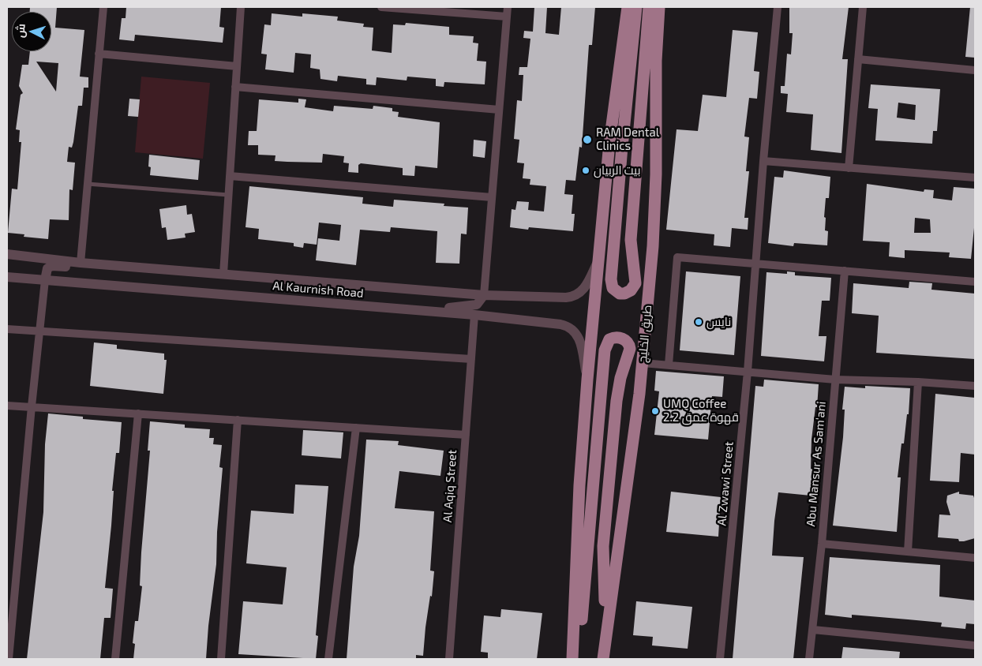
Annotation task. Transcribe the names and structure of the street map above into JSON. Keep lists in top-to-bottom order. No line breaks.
{"streets":{"main road":["طريق الخليج"],"street":["Al Kaurnish Road","Abu Mansur As Sam'ani","Al Zwawi Street","Al Aqiq Street"]},"crossings":[["Al Kaurnish Road","Al Aqiq Street"]],"places":["RAM Dental Clinics","بيت الربيان","نايس","UMQ Coffee 2.2 قهوة عمق"],"north":"left"}
